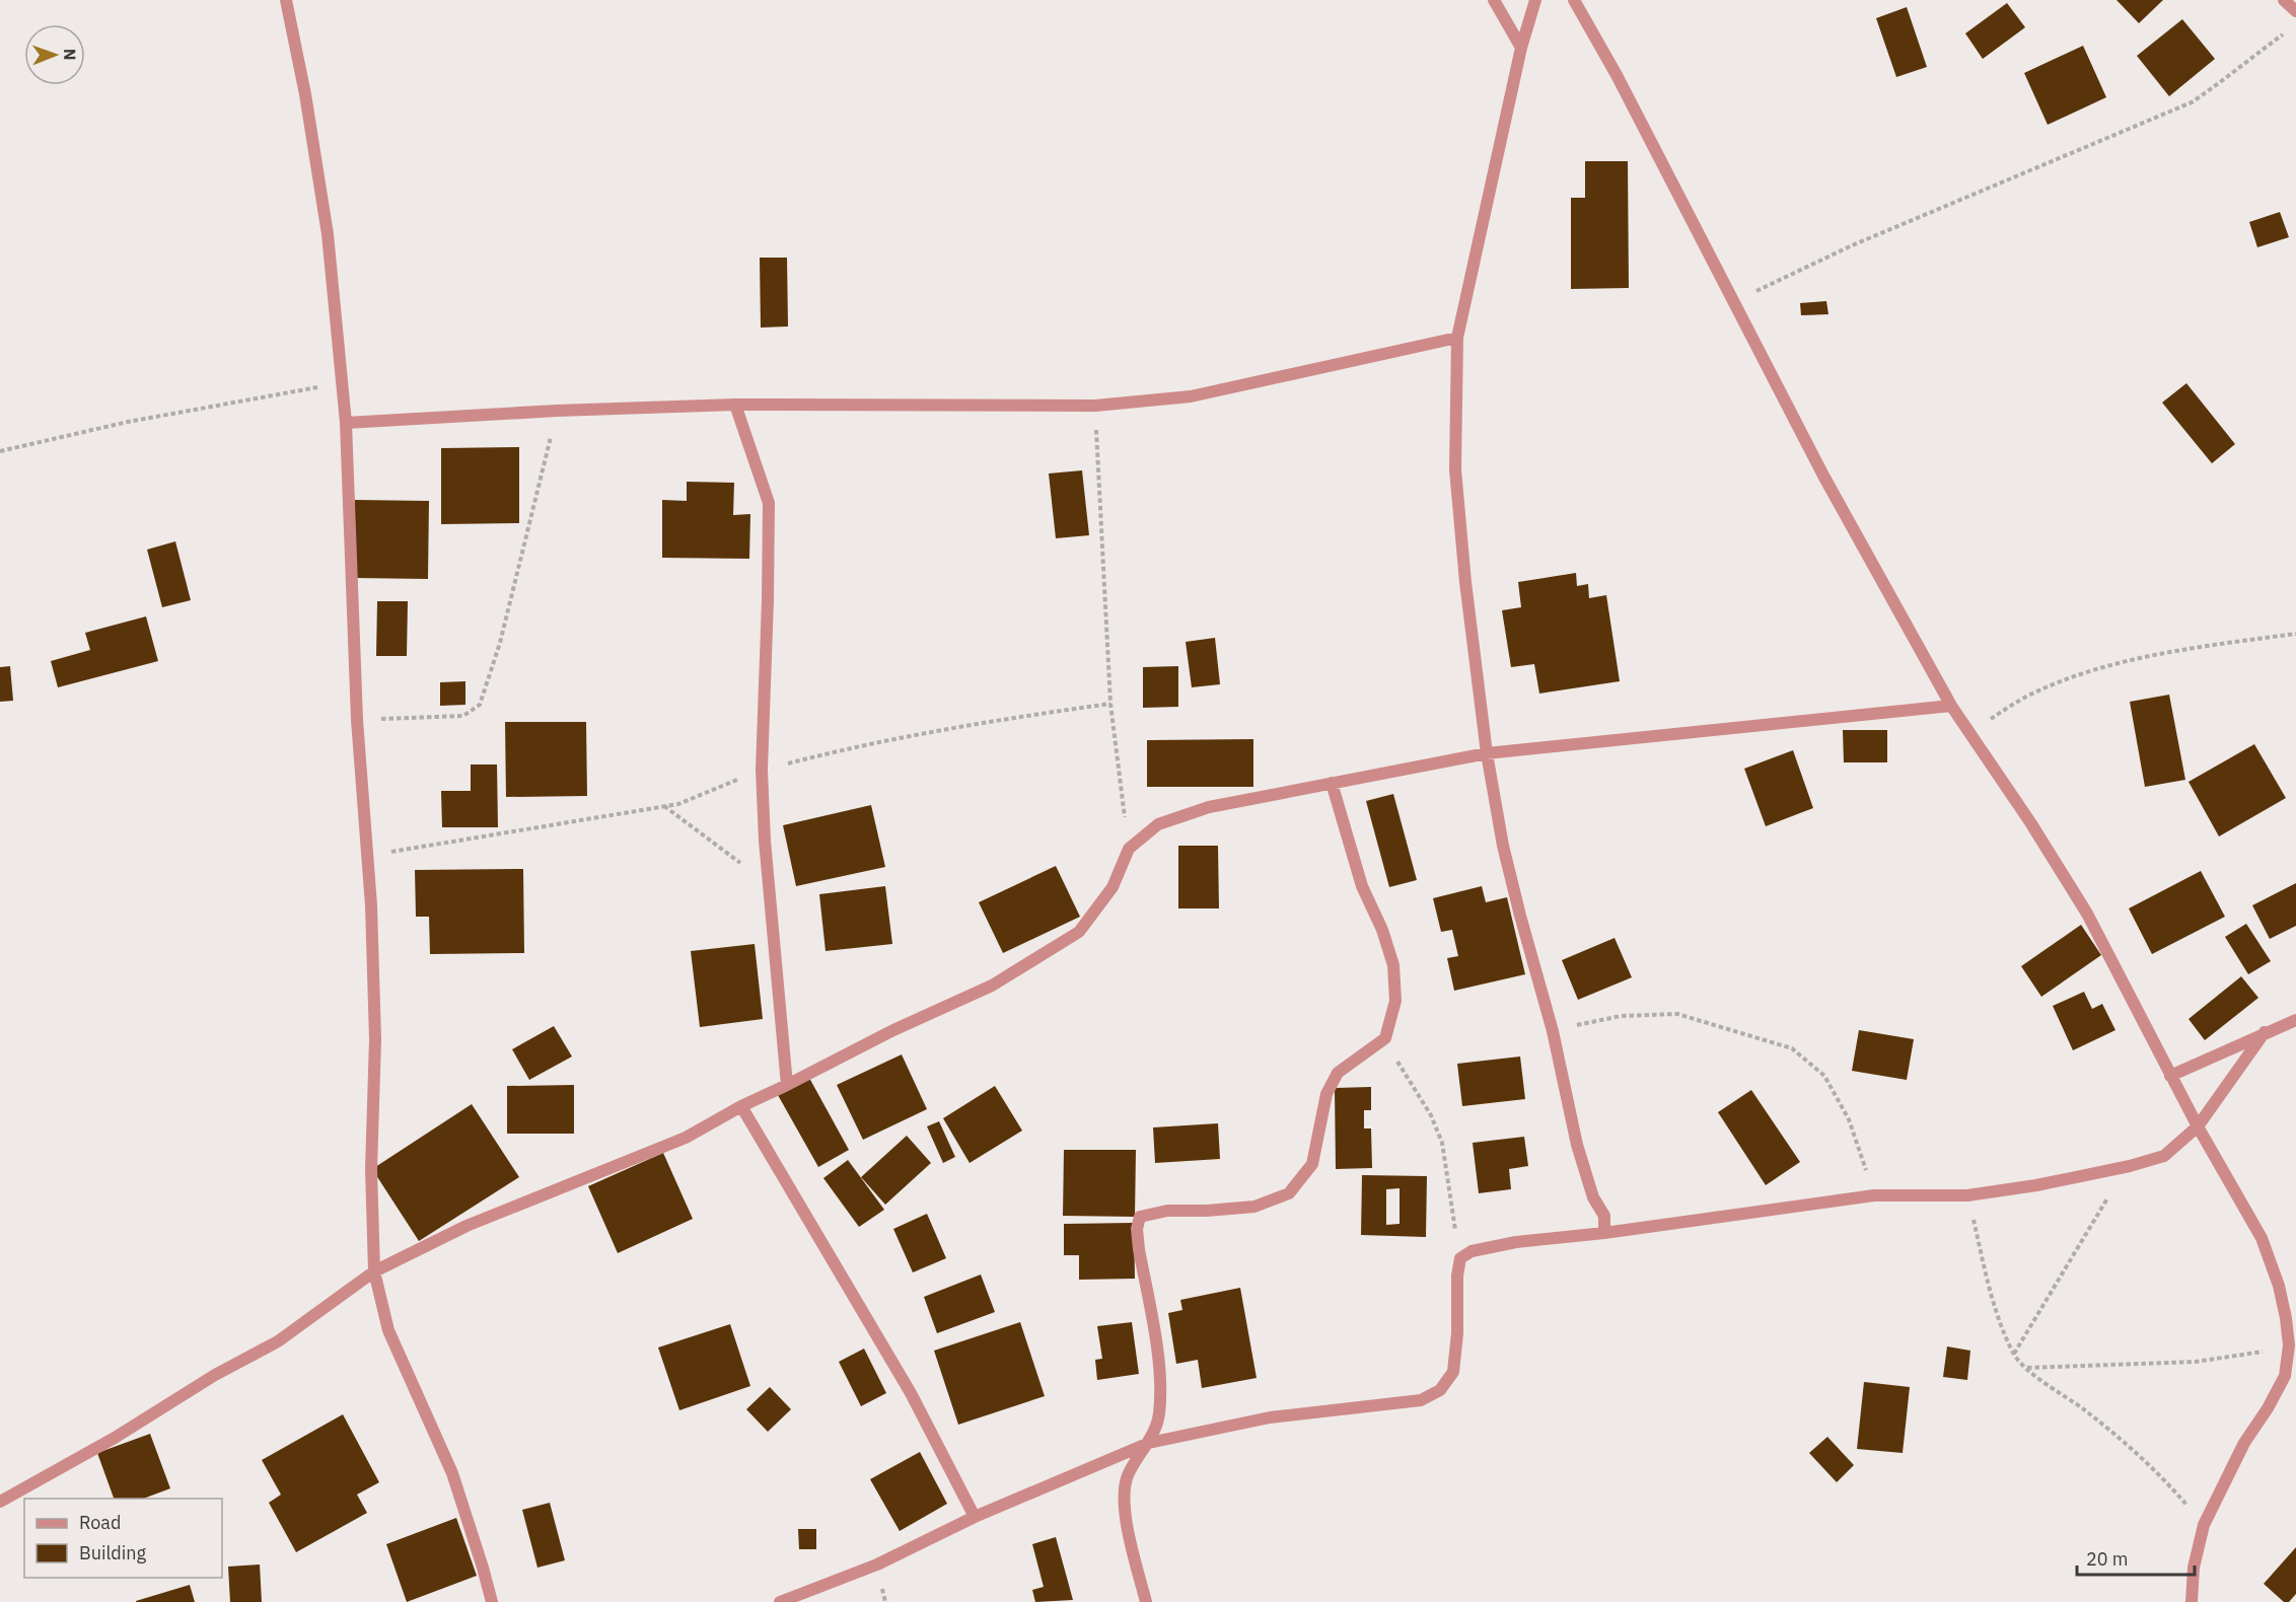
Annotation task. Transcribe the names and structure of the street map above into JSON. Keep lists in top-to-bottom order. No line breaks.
{"legend":["Road","Building"],"scale_bar":"20 m","north":"right"}
